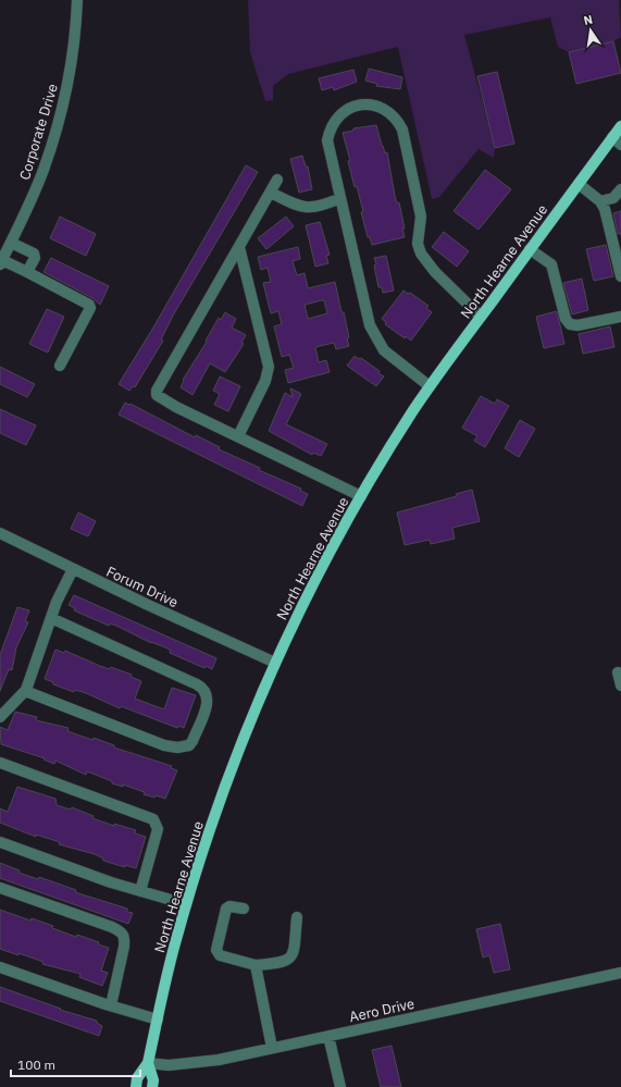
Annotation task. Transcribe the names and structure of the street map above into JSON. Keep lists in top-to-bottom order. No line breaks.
{"streets":{"main road":["North Hearne Avenue"],"street":["Corporate Drive","Forum Drive","Aero Drive"]},"crossings":[["North Hearne Avenue","Forum Drive"],["North Hearne Avenue","Aero Drive"]],"scale_bar":"100 m","north":"top"}
